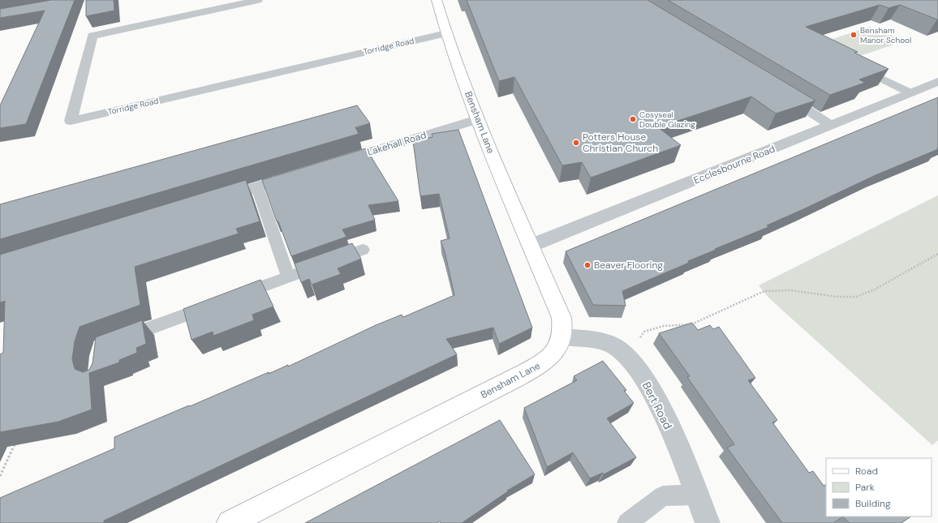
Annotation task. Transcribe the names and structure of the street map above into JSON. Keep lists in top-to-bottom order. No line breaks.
{"streets":{"street":["Torridge Road","Bensham Lane","Lakehall Road","Ecclesbourne Road","Bert Road"]},"crossings":[["Torridge Road","Bensham Lane"],["Bensham Lane","Lakehall Road"],["Bensham Lane","Ecclesbourne Road"],["Bensham Lane","Bert Road"]],"places":["Bensham Manor School","Cosyseal Double Glazing","Potters House Christian Church","Beaver Flooring"],"legend":["Road","Park","Building"]}
